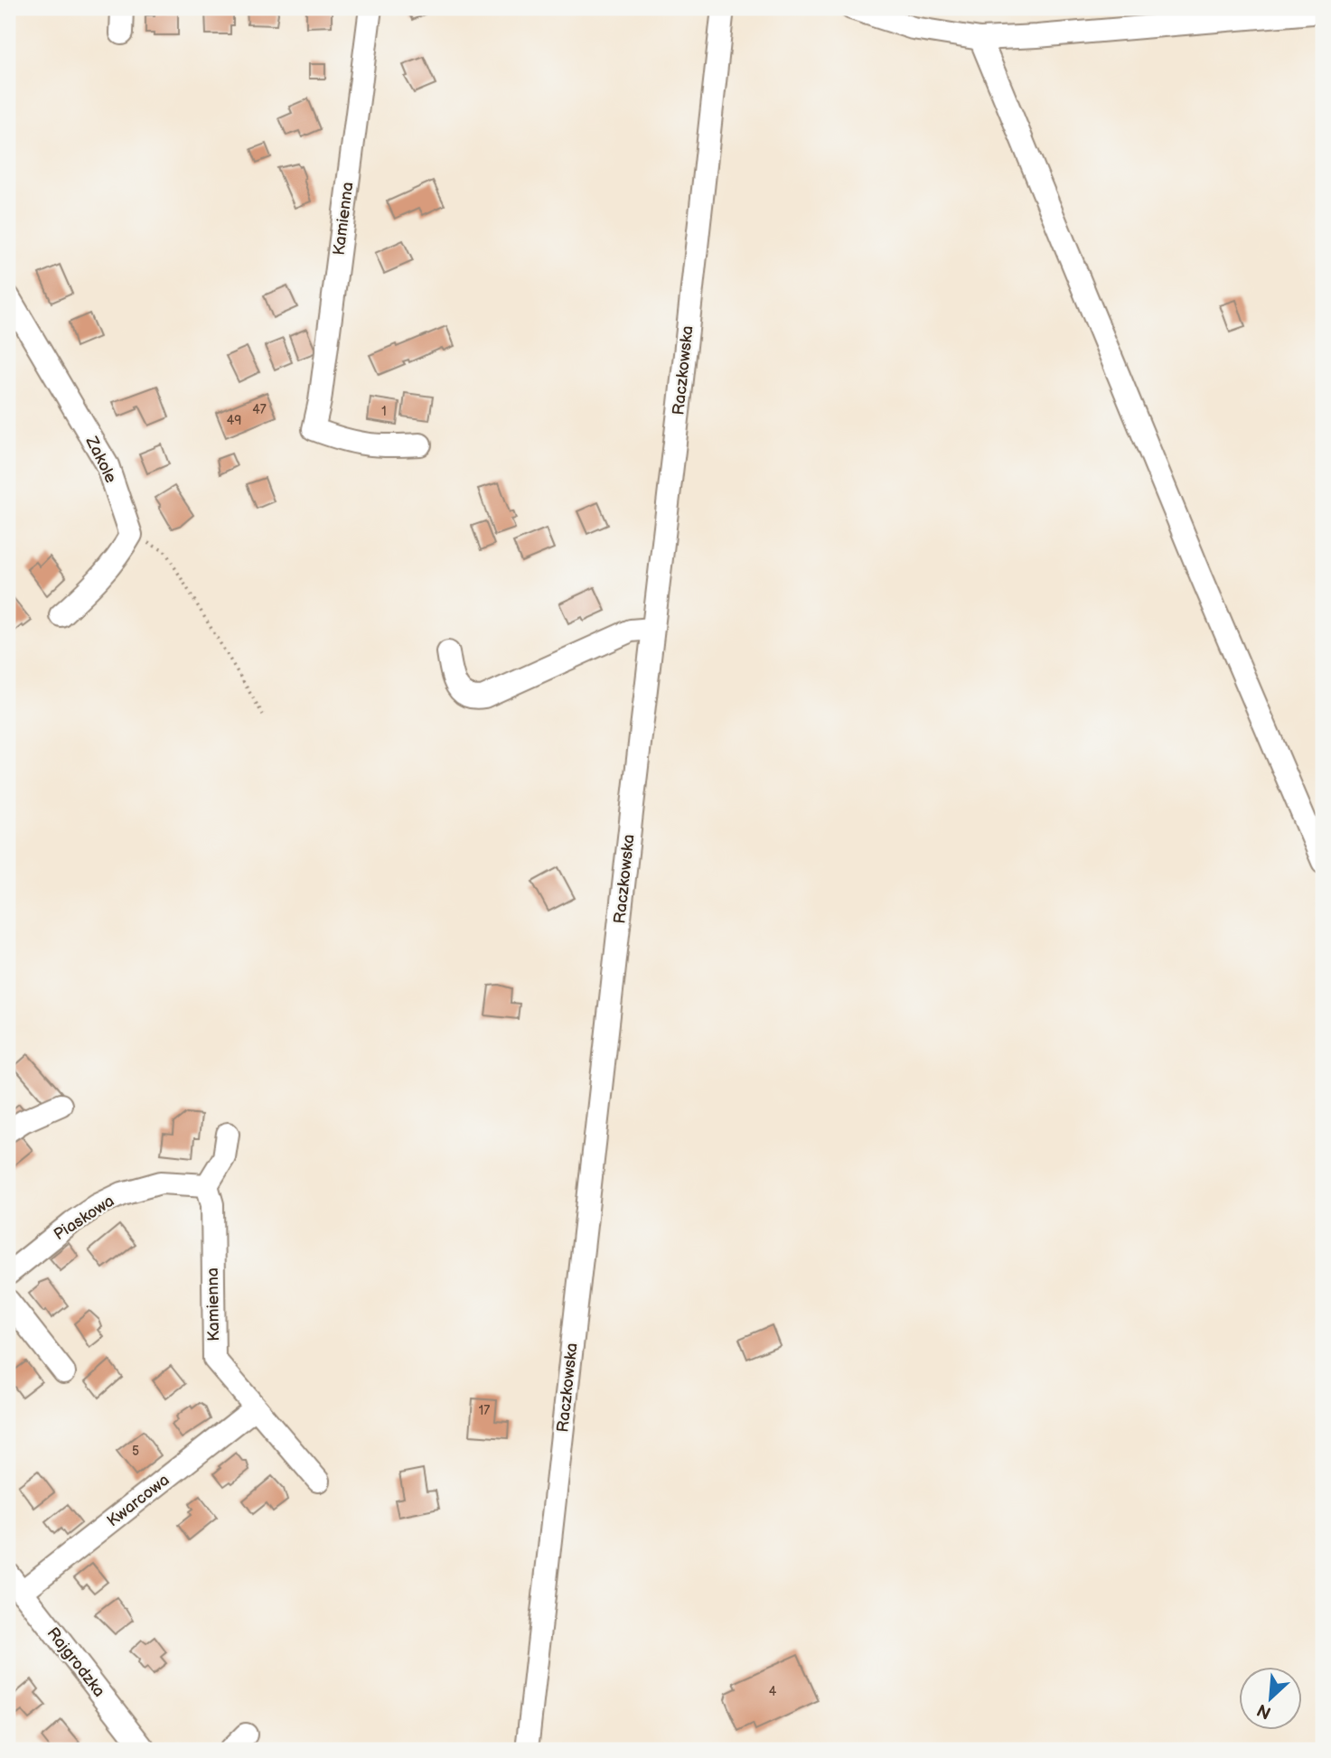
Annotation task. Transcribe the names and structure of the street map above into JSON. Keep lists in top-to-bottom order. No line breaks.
{"streets":{"street":["Kamienna","Raczkowska","Zakole","Piaskowa","Kwarcowa","Rajgrodzka"]},"crossings":[["Kamienna","Piaskowa"],["Kamienna","Kwarcowa"],["Kwarcowa","Rajgrodzka"]],"house_numbers":["47","1","49","17","5","4"],"north":"bottom left"}
